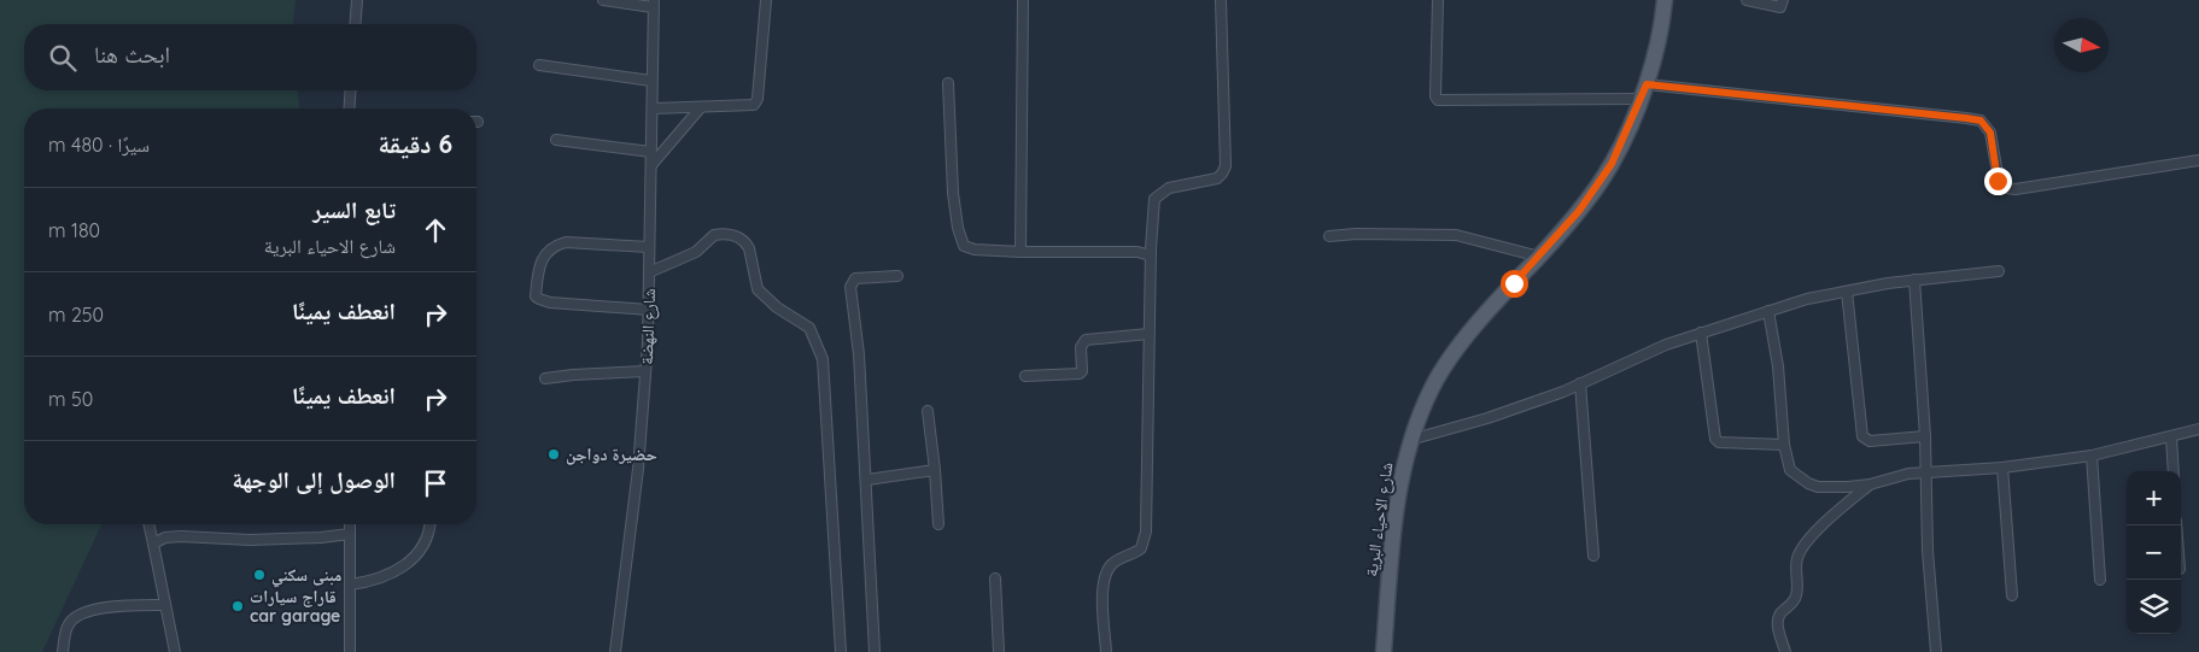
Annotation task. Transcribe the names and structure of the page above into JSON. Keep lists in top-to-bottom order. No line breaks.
{"streets":{"main road":["شارع الاحياء البرية"],"street":["شارع النهضة"]},"places":["حضيرة دواجن","مبنى سكني","قاراج سيارات car garage"],"north":"right","page":{"search":"ابحث هنا","heading":["6 دقيقة","سيرًا · 480 m"],"list":[["تابع السير","شارع الاحياء البرية","180 m"],["انعطف يمينًا","250 m"],["انعطف يمينًا","50 m"],"الوصول إلى الوجهة"],"map_buttons":["+","−"]}}
